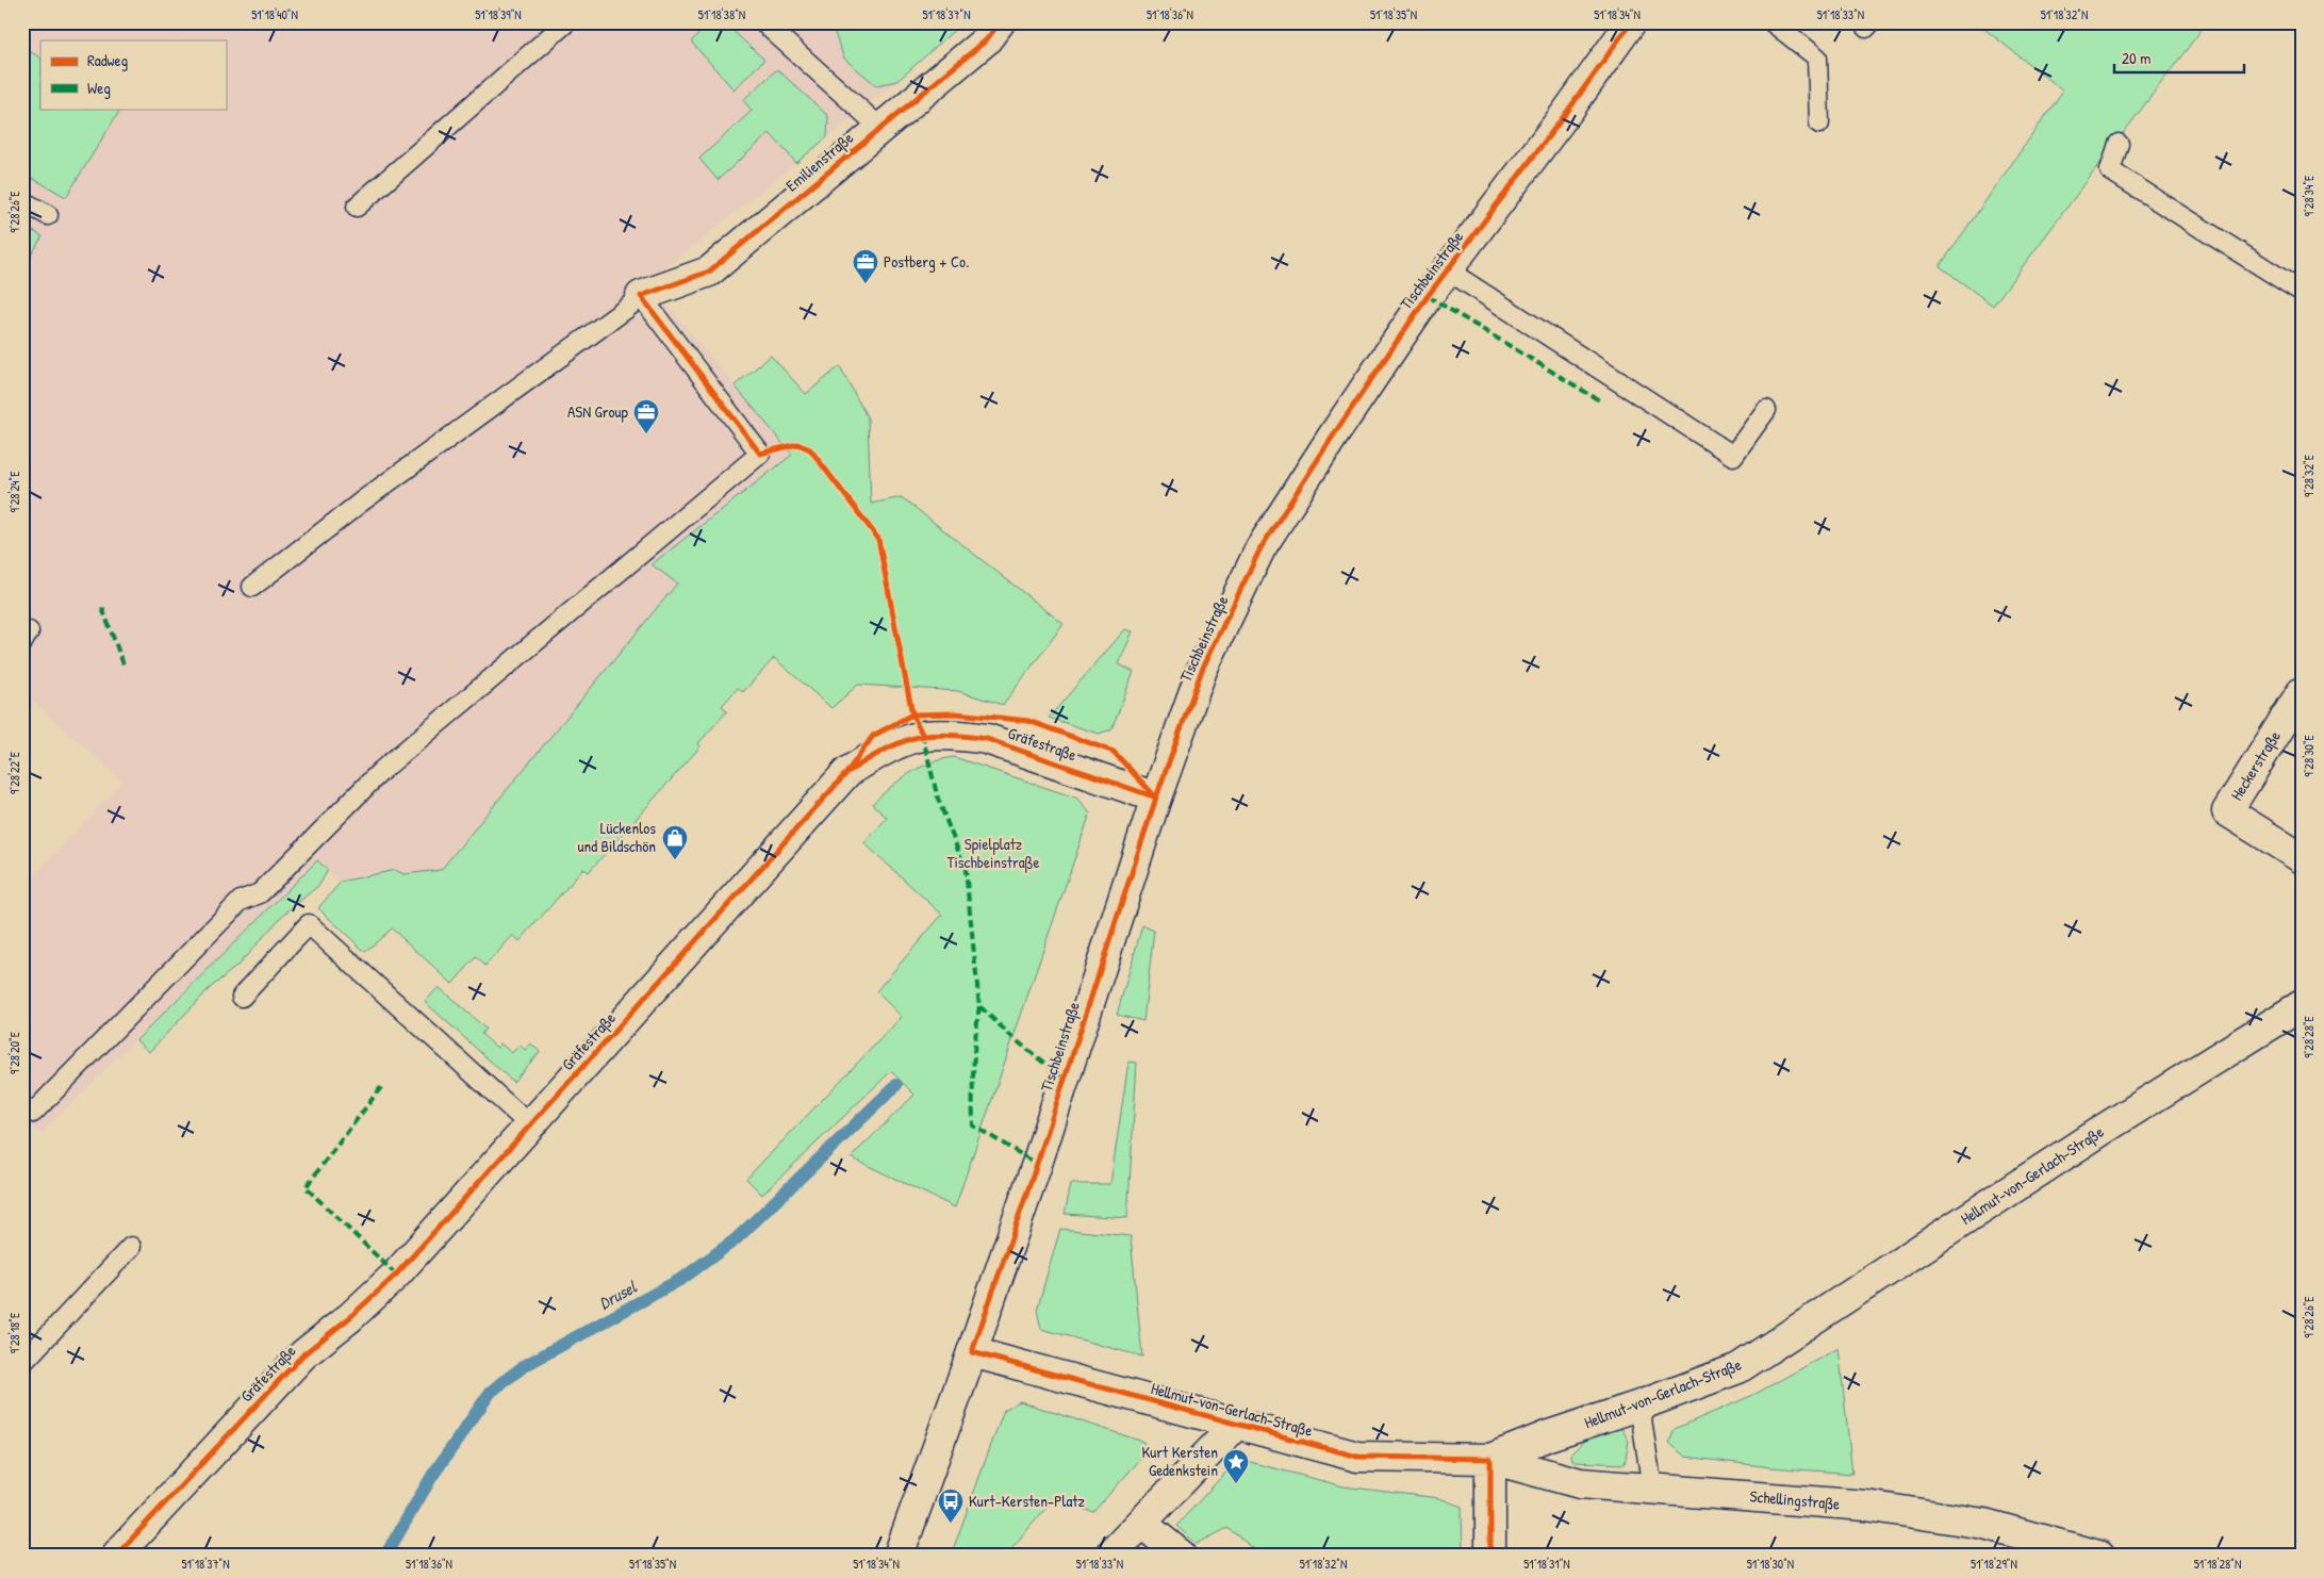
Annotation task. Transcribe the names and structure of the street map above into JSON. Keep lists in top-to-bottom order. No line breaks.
{"streets":{"street":["Emilienstraße","Tischbeinstraße","Gräfestraße","Heckerstraße","Hellmut-von-Gerlach-Straße","Schellingstraße"]},"crossings":[["Tischbeinstraße","Gräfestraße"],["Tischbeinstraße","Hellmut-von-Gerlach-Straße"],["Hellmut-von-Gerlach-Straße","Schellingstraße"]],"water":["Drusel"],"parks":["Spielplatz Tischbeinstraße"],"places":{"office":["Postberg + Co.","ASN Group"],"shop":["Lückenlos und Bildschön"],"place":["Kurt Kersten Gedenkstein"],"bus stop":["Kurt-Kersten-Platz"]},"legend":["Radweg","Weg"],"scale_bar":"20 m","coordinates":["51°18'40\"N","51°18'39\"N","51°18'38\"N","51°18'37\"N","51°18'36\"N","51°18'35\"N","51°18'34\"N","51°18'33\"N","51°18'32\"N","9°28'34\"E","9°28'26\"E","9°28'32\"E","9°28'24\"E","9°28'30\"E","9°28'22\"E","9°28'28\"E","9°28'20\"E","9°28'18\"E","51°18'31\"N","51°18'30\"N","51°18'29\"N","51°18'28\"N"]}
